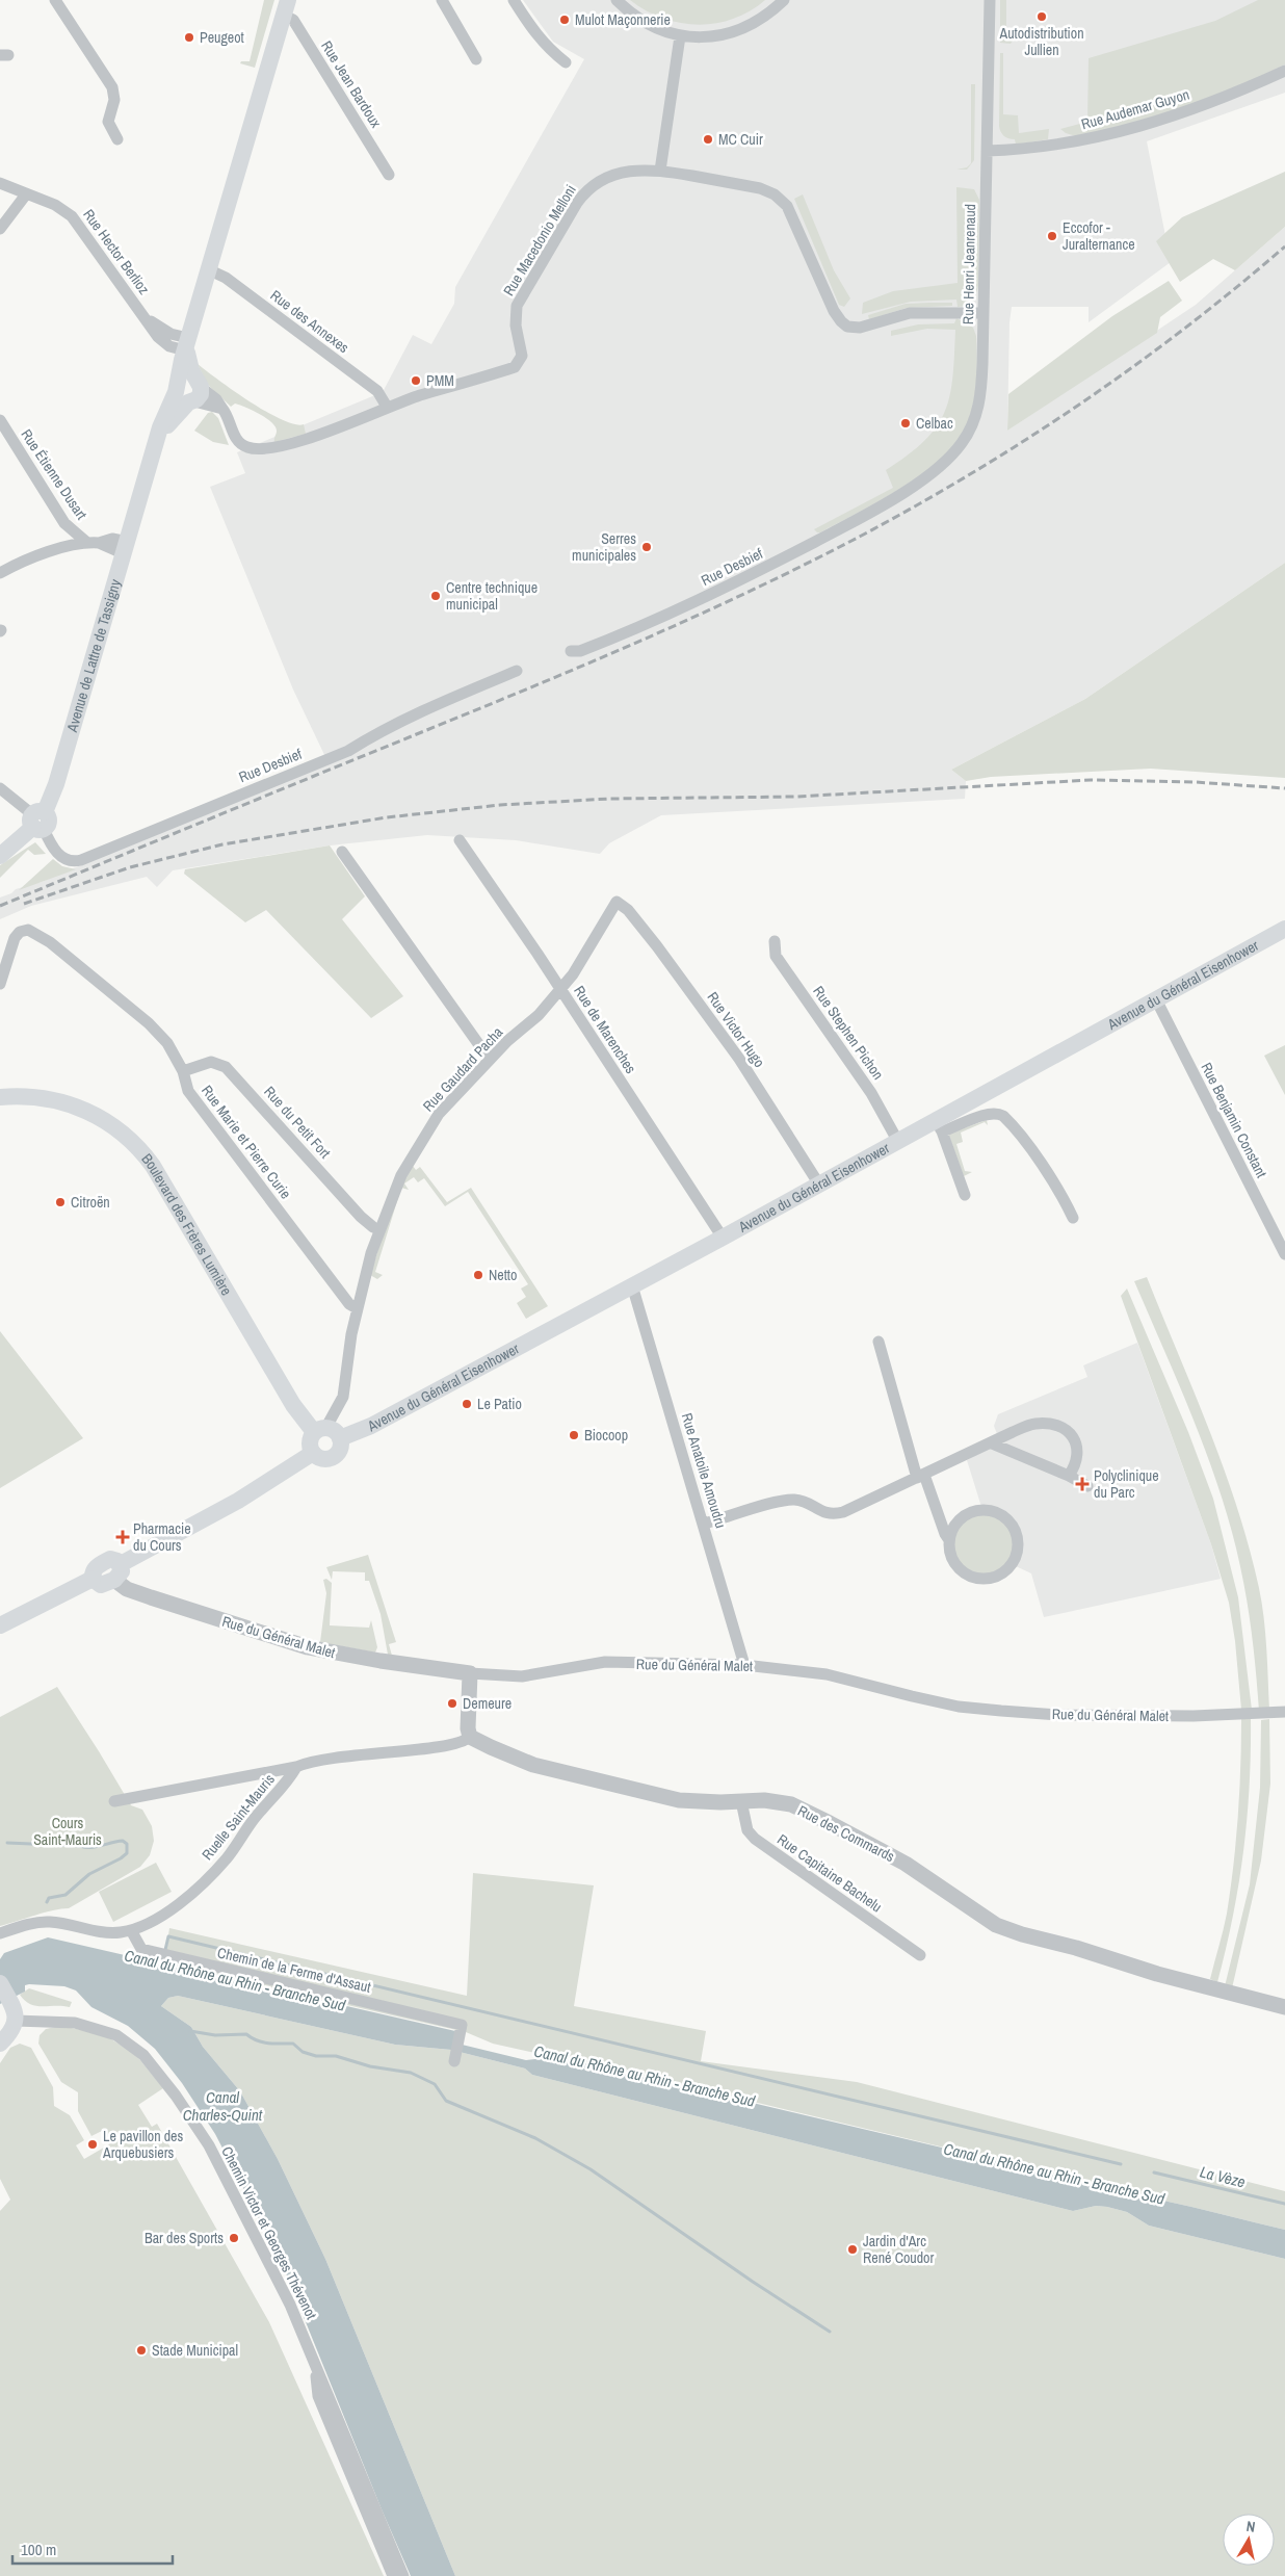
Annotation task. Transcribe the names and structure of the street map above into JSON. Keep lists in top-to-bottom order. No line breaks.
{"streets":{"main road":["Avenue de Lattre de Tassigny","Avenue du Général Eisenhower","Boulevard des Frères Lumière"],"street":["Rue Jean Bardoux","Rue Audemar Guyon","Rue Macedonio Melloni","Rue Hector Berlioz","Rue Henri Jeanrenaud","Rue des Annexes","Rue Étienne Dusart","Rue Desbief","Rue de Marenches","Rue Victor Hugo","Rue Stephen Pichon","Rue Gaudard Pacha","Rue Benjamin Constant","Rue du Petit Fort","Rue Marie et Pierre Curie","Rue Anatoile Amoudru","Rue du Général Malet","Ruelle Saint-Mauris","Rue des Commards","Rue Capitaine Bachelu","Chemin de la Ferme d'Assaut","Chemin Victor et Georges Thévenot"]},"crossings":[["Rue Audemar Guyon","Rue Henri Jeanrenaud"],["Rue Macedonio Melloni","Rue Henri Jeanrenaud"],["Rue Macedonio Melloni","Rue des Annexes"],["Rue Macedonio Melloni","Avenue de Lattre de Tassigny"],["Rue Henri Jeanrenaud","Rue Desbief"],["Rue Étienne Dusart","Avenue de Lattre de Tassigny"],["Rue Desbief","Avenue de Lattre de Tassigny"],["Avenue du Général Eisenhower","Rue de Marenches"],["Avenue du Général Eisenhower","Rue Victor Hugo"],["Avenue du Général Eisenhower","Rue Stephen Pichon"],["Avenue du Général Eisenhower","Rue Gaudard Pacha"],["Avenue du Général Eisenhower","Rue Benjamin Constant"],["Avenue du Général Eisenhower","Boulevard des Frères Lumière"],["Avenue du Général Eisenhower","Rue Anatoile Amoudru"],["Rue de Marenches","Rue Gaudard Pacha"],["Rue Victor Hugo","Rue Gaudard Pacha"],["Rue Gaudard Pacha","Rue du Petit Fort"],["Rue Gaudard Pacha","Rue Marie et Pierre Curie"],["Rue Gaudard Pacha","Boulevard des Frères Lumière"],["Rue du Petit Fort","Rue Marie et Pierre Curie"],["Rue Anatoile Amoudru","Rue du Général Malet"],["Ruelle Saint-Mauris","Rue des Commards"],["Ruelle Saint-Mauris","Chemin de la Ferme d'Assaut"],["Rue des Commards","Rue Capitaine Bachelu"]],"water":["Canal du Rhône au Rhin - Branche Sud","Canal Charles-Quint","La Vèze"],"parks":["Cours Saint-Mauris"],"places":{"other":["Autodistribution Jullien","Mulot Maçonnerie","Peugeot","MC Cuir","Eccofor - Juralternance","PMM","Celbac","Serres municipales","Centre technique municipal","Citroën","Netto","Le Patio","Biocoop","Demeure","Le pavillon des Arquebusiers","Bar des Sports","Jardin d'Arc René Coudor","Stade Municipal"],"health":["Polyclinique du Parc","Pharmacie du Cours"]},"scale_bar":"100 m","north":"top"}
